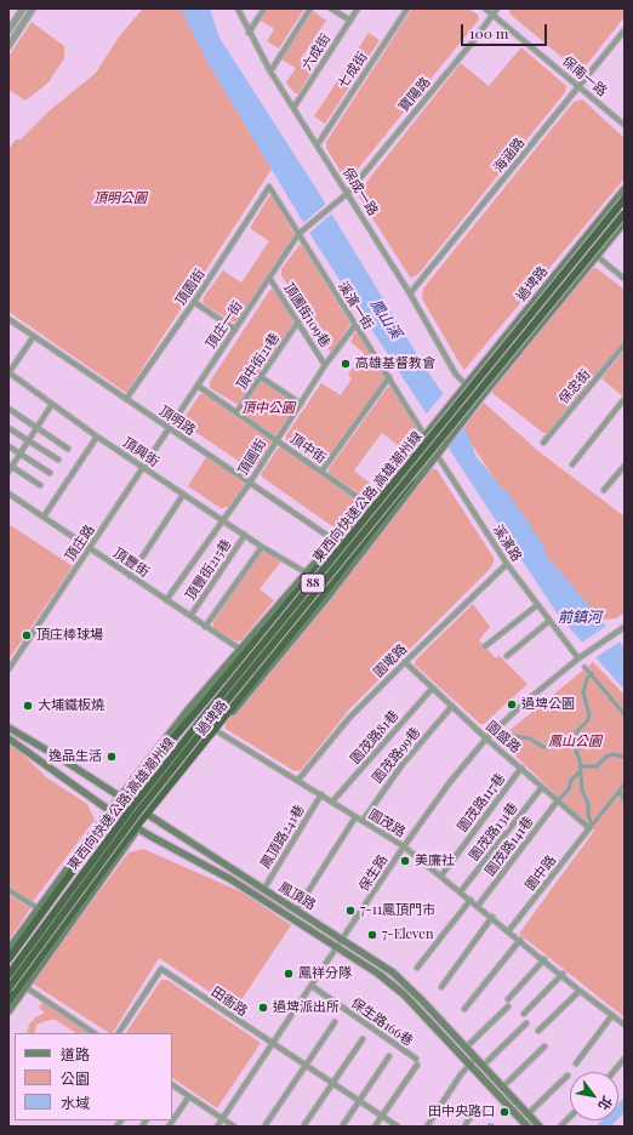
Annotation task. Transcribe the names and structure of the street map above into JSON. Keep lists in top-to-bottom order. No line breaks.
{"streets":{"highway":["東西向快速公路 高雄潮州線","88"],"main road":["過埤路","鳳頂路"],"street":["六成街","七成街","保南一路","寶陽路","海涵路","保成一路","頂園街","溪濱一街","頂圃街109巷","頂庄一街","頂中街21巷","保忠街","頂明路","頂中街","頂興街","頂圃街","頂庄路","溪濱路","頂豐街","頂豐街215巷","園墘路","園茂路81巷","園盛路","園茂路99巷","園茂路117巷","園茂路","園茂路131巷","鳳頂路241巷","園茂路141巷","保生路","園中路","田衙路","保生路166巷"]},"crossings":[["六成街","保成一路"],["七成街","保成一路"],["保南一路","寶陽路"],["保南一路","海涵路"],["寶陽路","保成一路"],["寶陽路","溪濱一街"],["寶陽路","頂庄一街"],["海涵路","保成一路"],["保成一路","過埤路"],["過埤路","溪濱一街"],["過埤路","頂明路"],["過埤路","頂中街"],["過埤路","頂興街"],["過埤路","溪濱路"],["過埤路","頂豐街"],["過埤路","園茂路"],["過埤路","鳳頂路"],["頂園街","溪濱一街"],["頂園街","頂明路"],["溪濱一街","頂庄一街"],["溪濱一街","頂圃街"],["溪濱一街","溪濱路"],["頂圃街109巷","頂庄一街"],["頂圃街109巷","頂中街21巷"],["頂圃街109巷","頂圃街"],["頂庄一街","頂明路"],["頂庄一街","頂中街"],["頂庄一街","頂庄路"],["頂中街21巷","頂中街"],["頂明路","頂圃街"],["頂明路","頂庄路"],["頂中街","頂圃街"],["頂興街","頂圃街"],["頂興街","頂庄路"],["頂興街","頂豐街215巷"],["頂圃街","頂豐街"],["頂庄路","頂豐街"],["溪濱路","園墘路"],["溪濱路","保生路"],["頂豐街","頂豐街215巷"],["園墘路","園盛路"],["園墘路","園茂路"],["園茂路81巷","園盛路"],["園茂路81巷","園茂路"],["園盛路","園茂路99巷"],["園盛路","園茂路117巷"],["園盛路","園茂路131巷"],["園盛路","園茂路141巷"],["園盛路","保生路"],["園盛路","園中路"],["園茂路99巷","園茂路"],["園茂路117巷","園茂路"],["園茂路","園茂路131巷"],["園茂路","鳳頂路241巷"],["園茂路","園茂路141巷"],["園茂路","保生路"],["園茂路","園中路"],["鳳頂路241巷","鳳頂路"],["保生路","鳳頂路"],["保生路","田衙路"],["保生路","保生路166巷"],["田衙路","保生路166巷"]],"water":["鳳山溪","前鎮河"],"parks":["頂明公園","頂中公園","鳳山公園"],"places":["高雄基督教會","頂庄棒球場","過埤公園","大埔鐵板燒","逸品生活","美廉社","7-11鳳頂門市","7-Eleven","鳳祥分隊","過埤派出所","田中央路口"],"legend":["道路","公園","水域"],"scale_bar":"100 m","north":"bottom right"}
